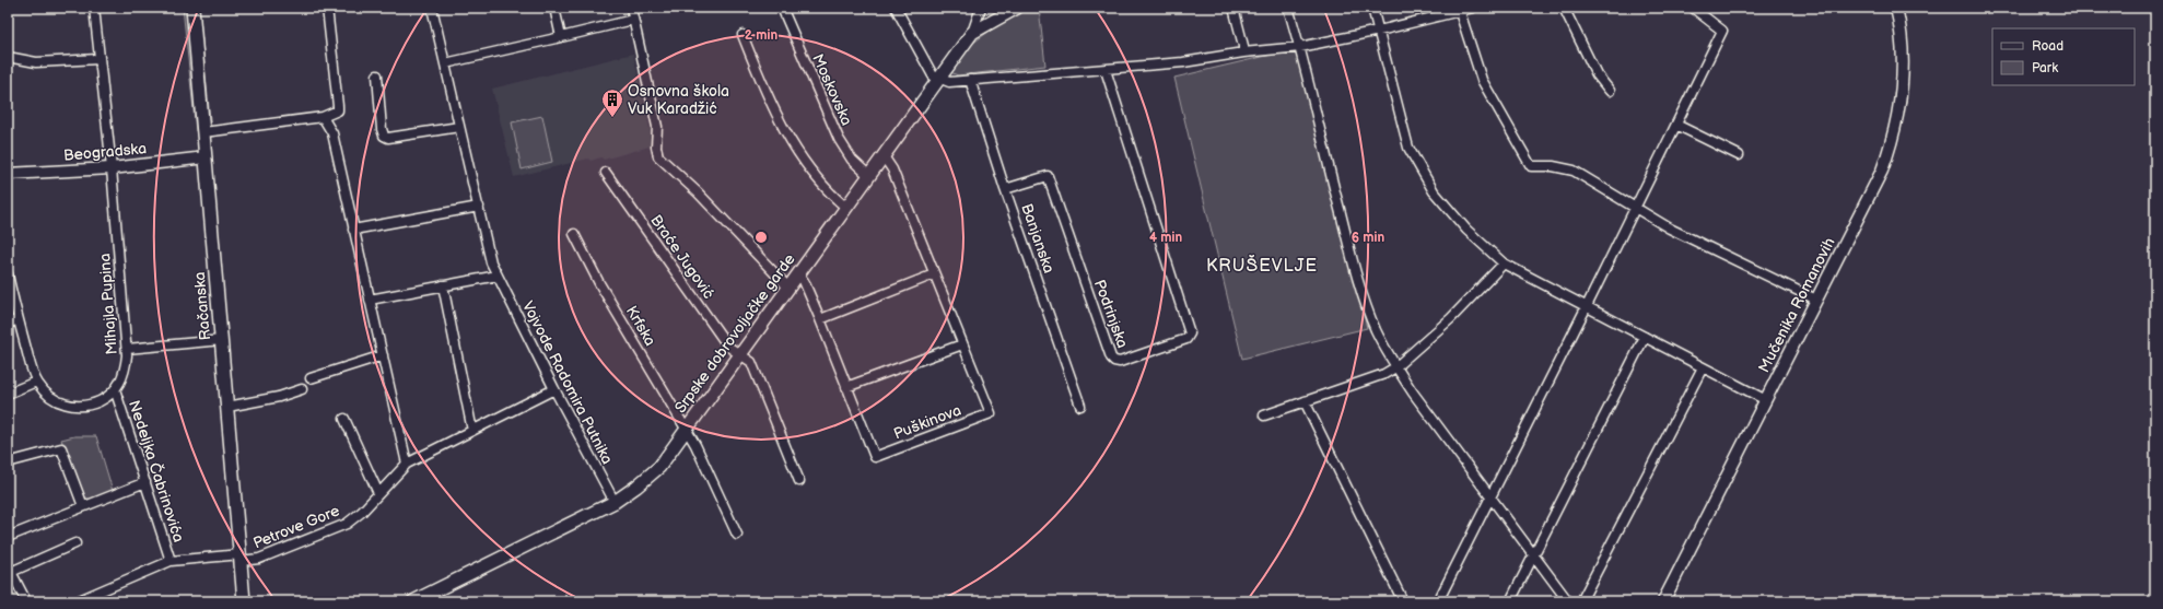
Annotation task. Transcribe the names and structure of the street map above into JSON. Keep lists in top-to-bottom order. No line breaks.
{"streets":{"main road":["Račanska","Srpske dobrovoljačke garde"],"street":["Moskovska","Beogradska","Banjanska","Braće Jugović","Mihajla Pupina","Mučenika Romanovih","Podrinjska","Krfska","Vojvode Radomira Putnika","Puškinova","Nedeljka Čabrinovića","Petrove Gore"]},"crossings":[["Moskovska","Srpske dobrovoljačke garde"],["Beogradska","Mihajla Pupina"],["Beogradska","Račanska"],["Banjanska","Podrinjska"],["Braće Jugović","Srpske dobrovoljačke garde"],["Mihajla Pupina","Nedeljka Čabrinovića"],["Račanska","Petrove Gore"],["Krfska","Srpske dobrovoljačke garde"],["Srpske dobrovoljačke garde","Vojvode Radomira Putnika"],["Srpske dobrovoljačke garde","Puškinova"],["Vojvode Radomira Putnika","Petrove Gore"],["Nedeljka Čabrinovića","Petrove Gore"]],"districts":["KRUŠEVLJE"],"places":{"building":["Osnovna škola Vuk Karadžić"]},"legend":["Road","Park"],"rings":["2 min","4 min","6 min"]}
